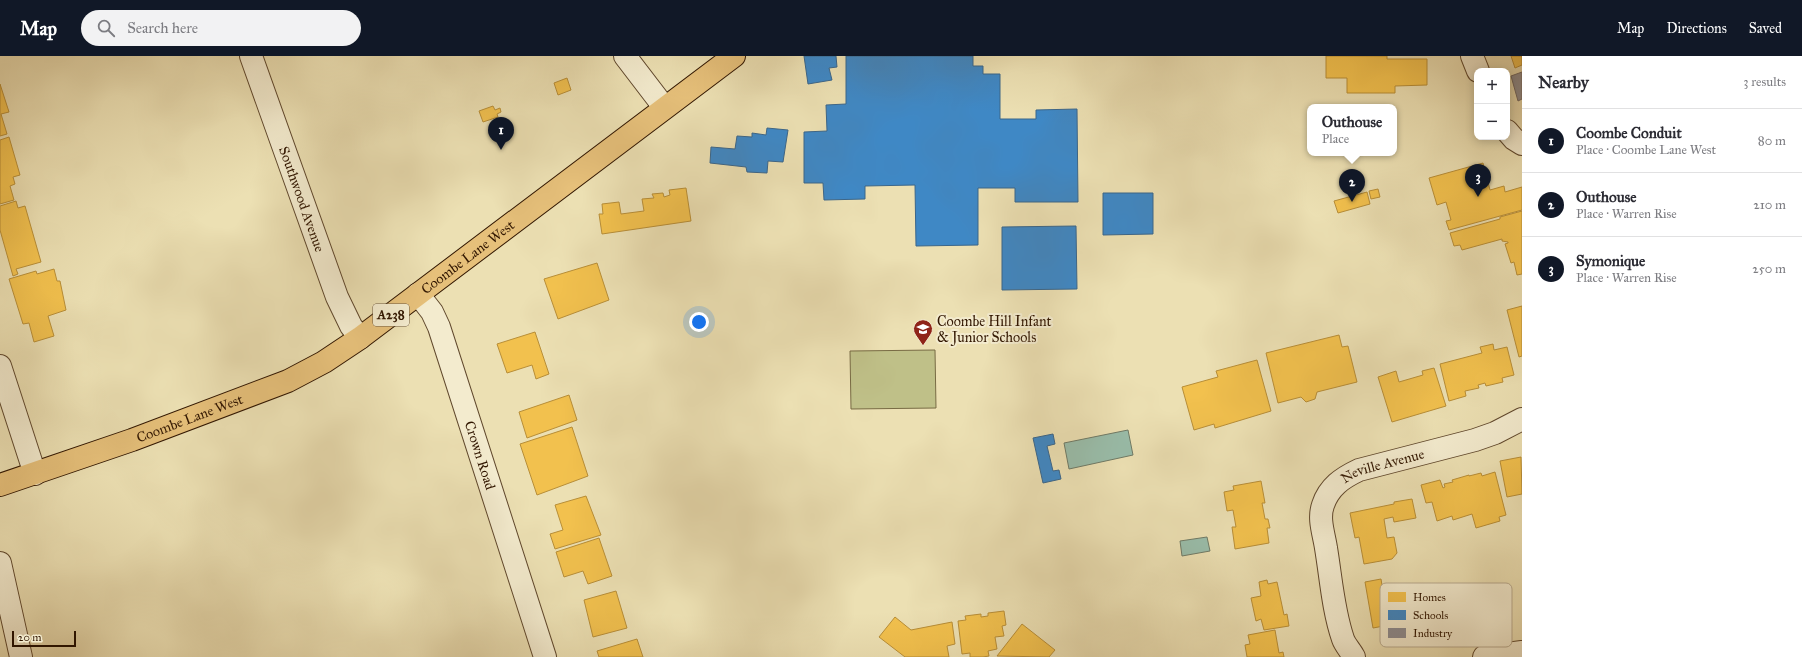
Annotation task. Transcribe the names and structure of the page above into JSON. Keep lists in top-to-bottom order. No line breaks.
{"streets":{"main road":["Coombe Lane West","A238"],"street":["Southwood Avenue","Crown Road","Neville Avenue"]},"crossings":[["Southwood Avenue","Coombe Lane West"],["Coombe Lane West","Crown Road"]],"places":{"school or university":["Coombe Hill Infant & Junior Schools"]},"legend":["Homes","Schools","Industry"],"scale_bar":"20 m","page":{"header":"Map","search":"Search here","nav":["Map","Directions","Saved"],"heading":["Nearby","3 results"],"map_buttons":["+","−"],"popup":["Outhouse","Place"],"list":[{"mark":"1","name":"Coombe Conduit","note":"Place · Coombe Lane West","value":"80 m"},{"mark":"2","name":"Outhouse","note":"Place · Warren Rise","value":"210 m"},{"mark":"3","name":"Symonique","note":"Place · Warren Rise","value":"250 m"}],"pins":["1","3","2"],"scale":"20 m"}}
